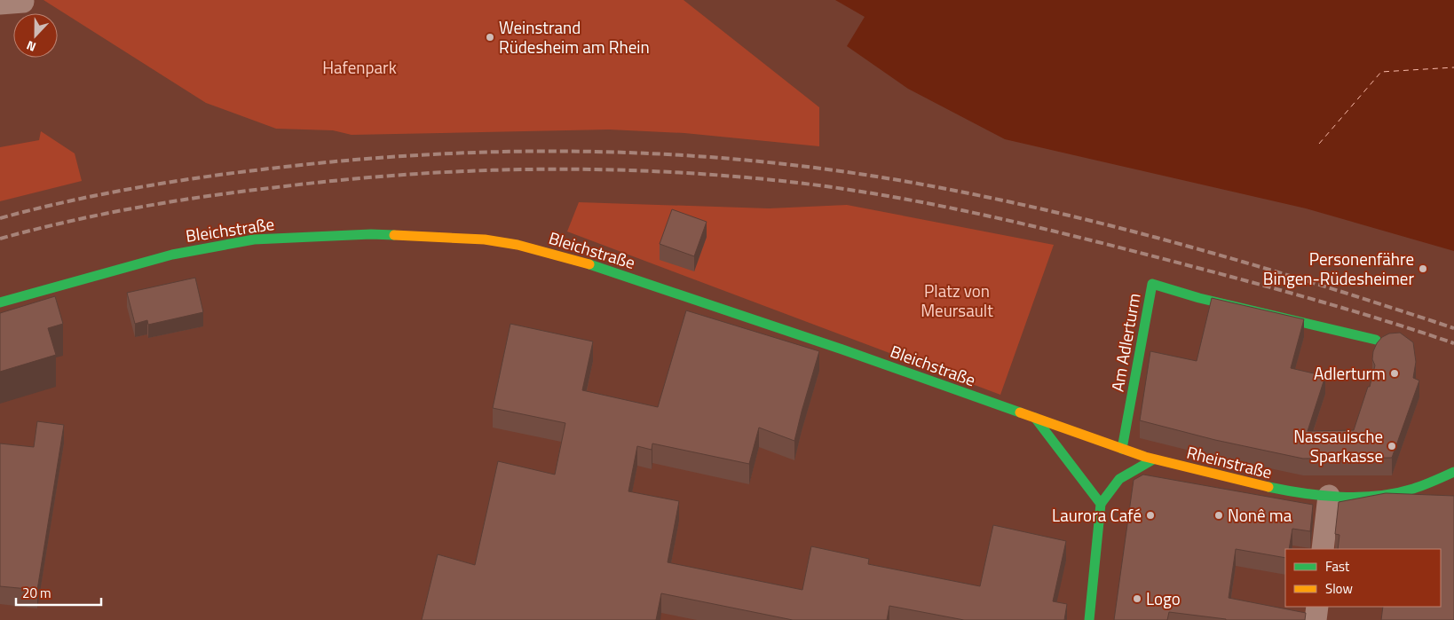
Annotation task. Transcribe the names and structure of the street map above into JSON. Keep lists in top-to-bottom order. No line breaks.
{"streets":{"main road":["Bleichstraße","Am Adlerturm","Rheinstraße"]},"crossings":[["Bleichstraße","Am Adlerturm"],["Bleichstraße","Rheinstraße"]],"parks":["Hafenpark","Platz von Meursault"],"places":["Weinstrand Rüdesheim am Rhein","Personenfähre Bingen-Rüdesheimer","Adlerturm","Nassauische Sparkasse","Laurora Café","Nonê ma","Logo"],"legend":["Fast","Slow"],"scale_bar":"20 m","north":"bottom"}
